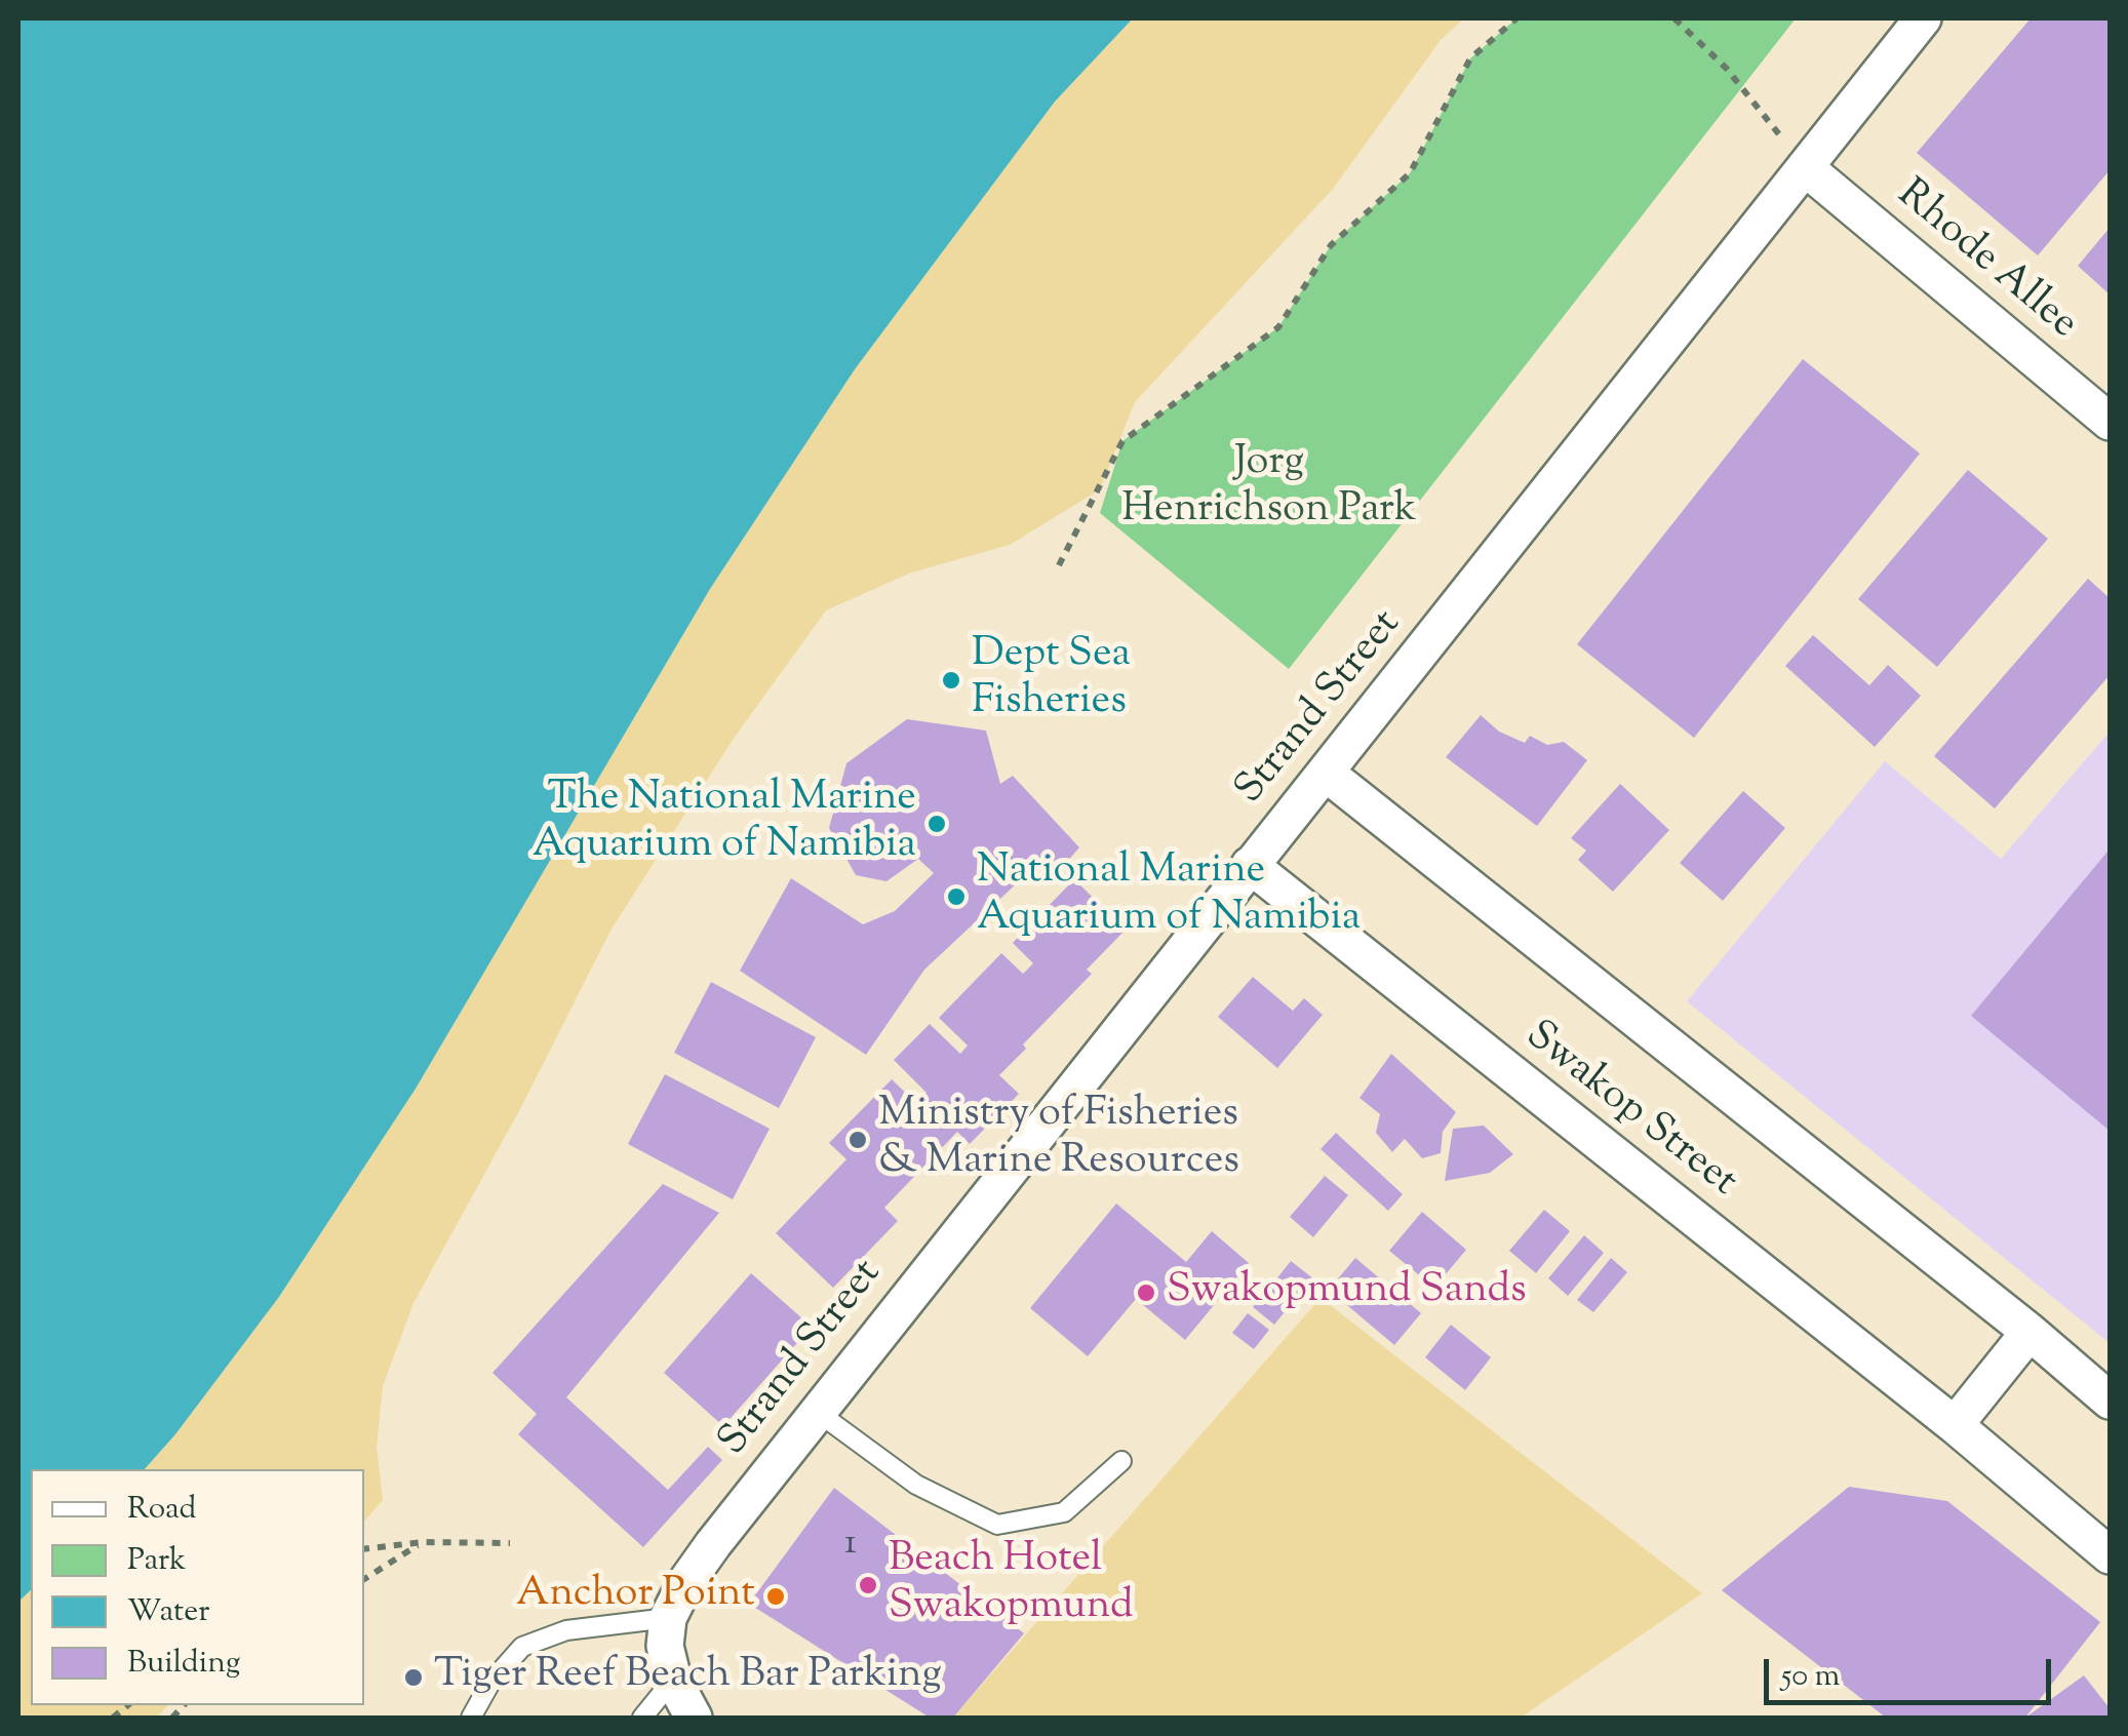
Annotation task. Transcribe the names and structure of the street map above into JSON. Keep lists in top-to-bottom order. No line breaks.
{"streets":{"street":["Rhode Allee","Strand Street","Swakop Street"]},"crossings":[["Rhode Allee","Strand Street"],["Strand Street","Swakop Street"]],"parks":["Jorg Henrichson Park"],"places":["Dept Sea Fisheries","The National Marine Aquarium of Namibia","National Marine Aquarium of Namibia","Ministry of Fisheries & Marine Resources","Swakopmund Sands","Beach Hotel Swakopmund","Anchor Point","Tiger Reef Beach Bar Parking"],"house_numbers":["1"],"legend":["Road","Park","Water","Building"],"scale_bar":"50 m"}
